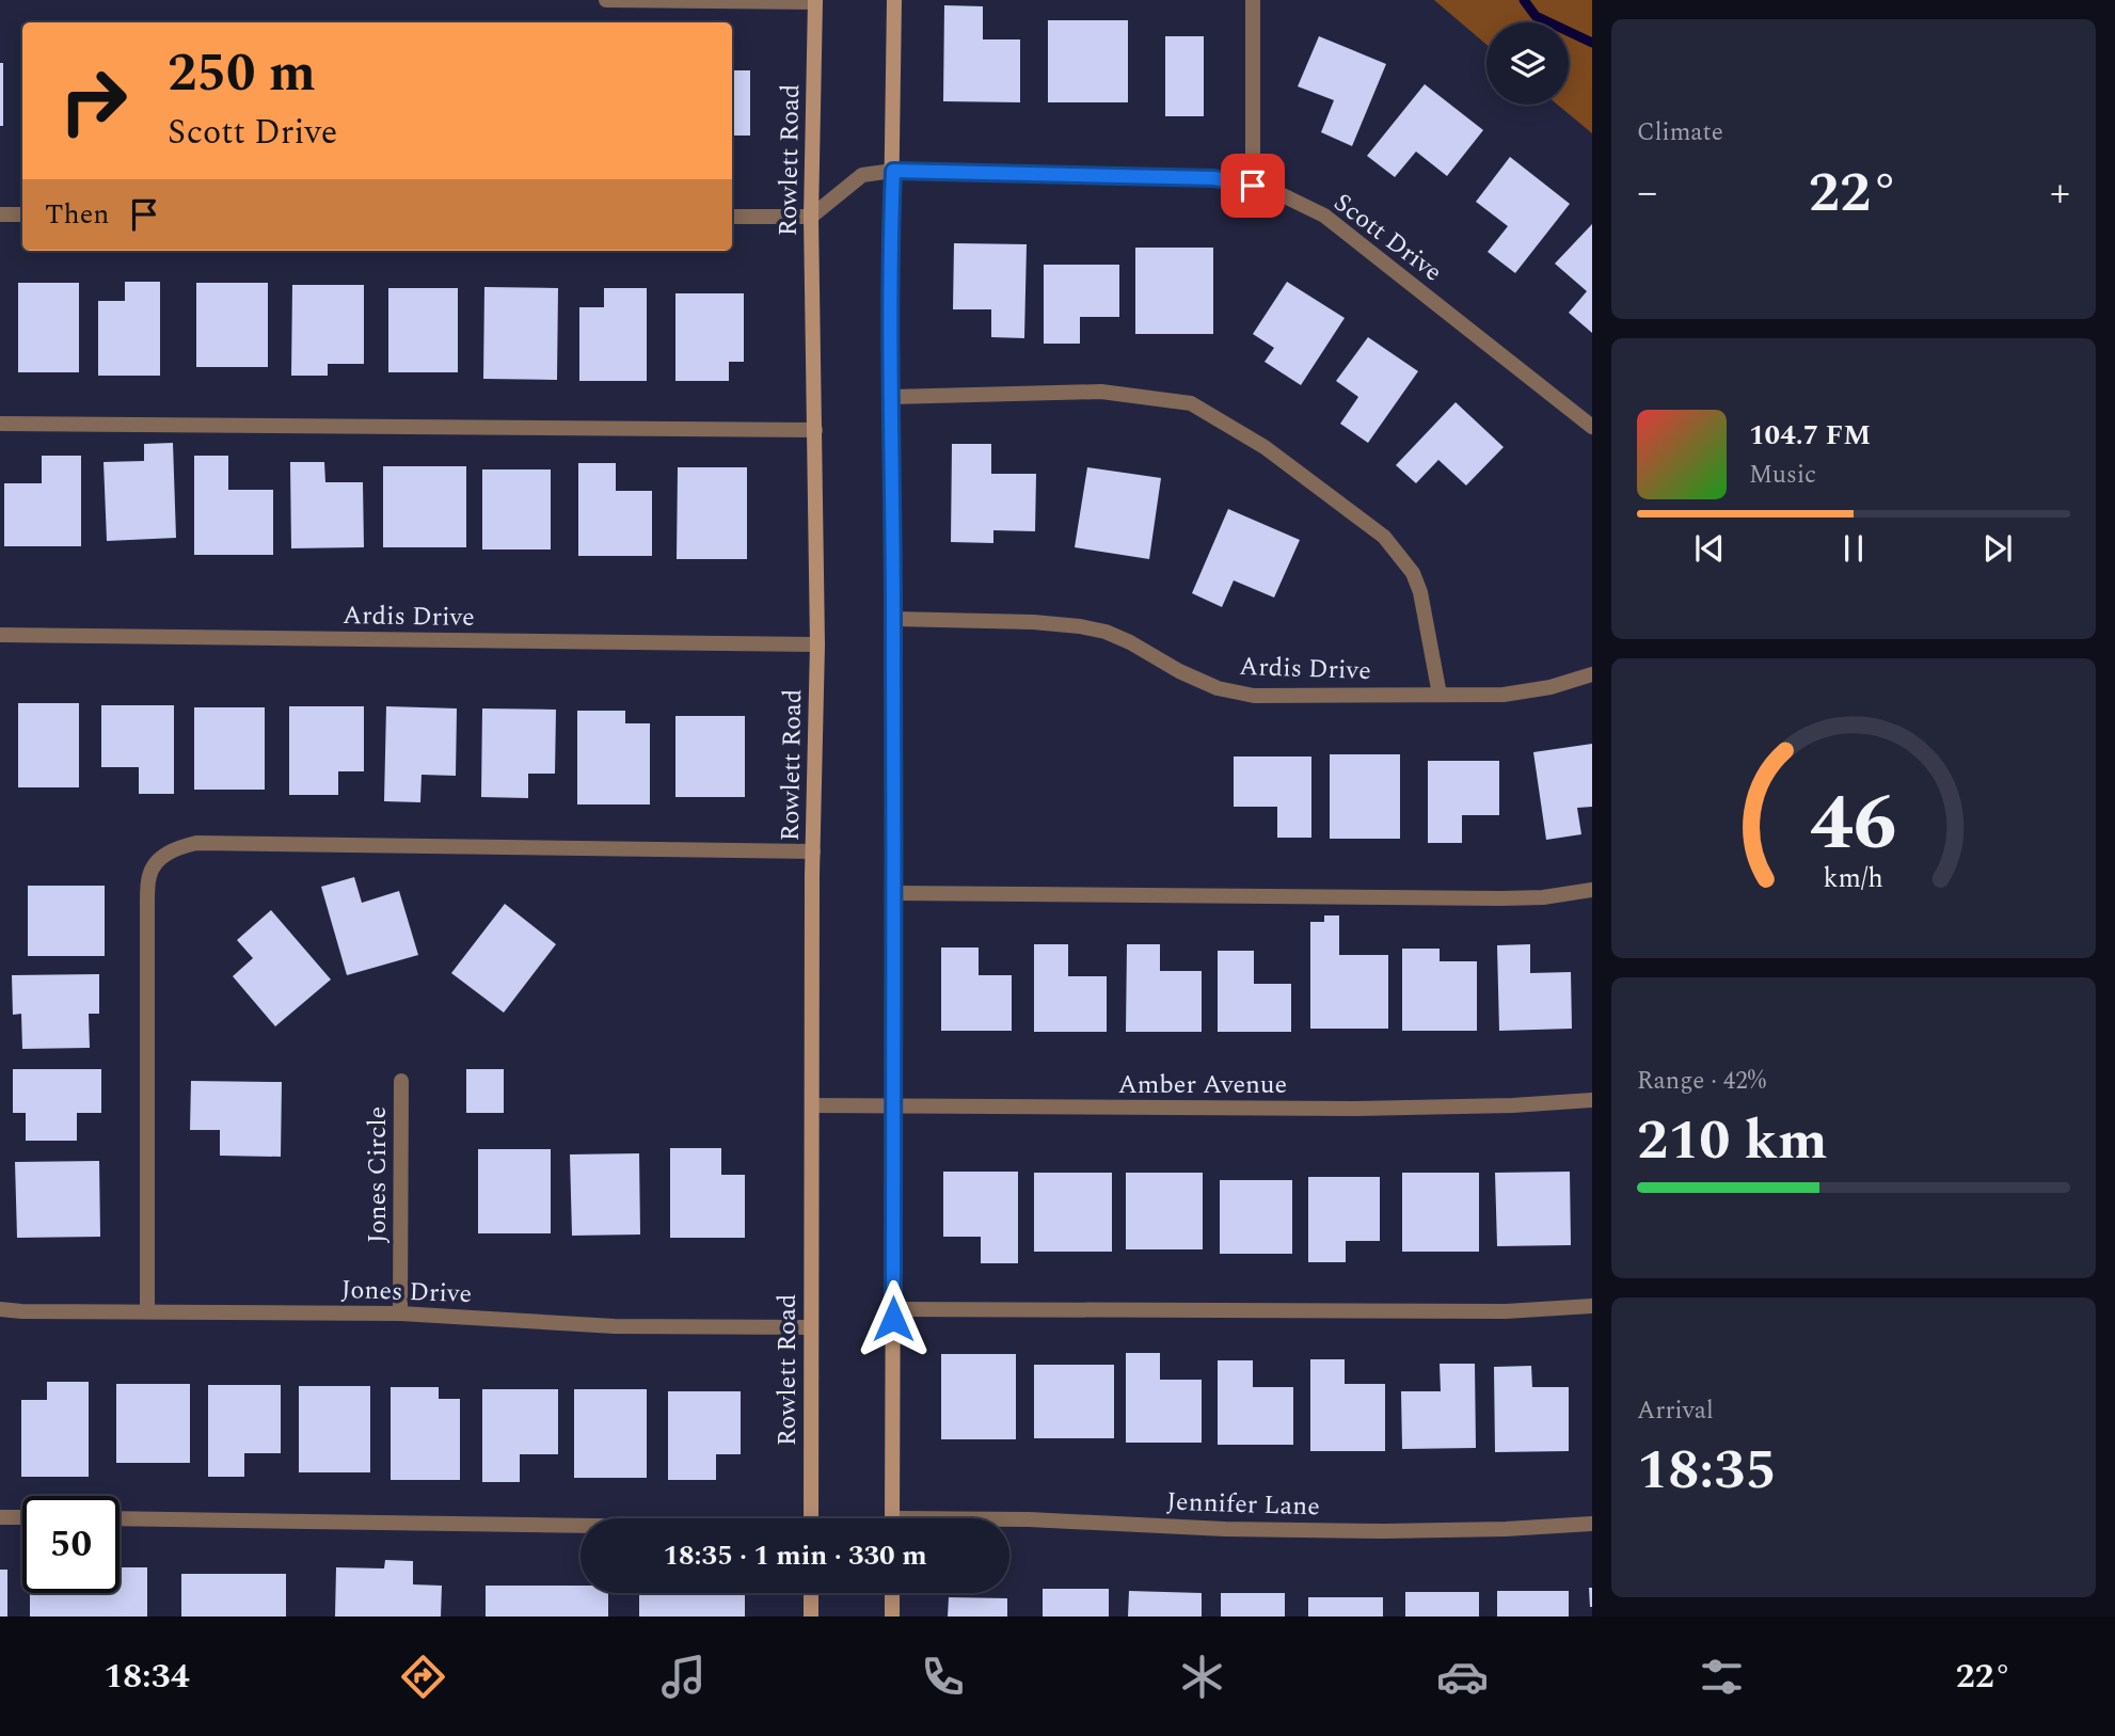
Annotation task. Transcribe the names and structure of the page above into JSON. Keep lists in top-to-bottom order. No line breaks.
{"streets":{"main road":["Rowlett Road"],"street":["Scott Drive","Ardis Drive","Amber Avenue","Jones Circle","Jones Drive","Jennifer Lane"]},"crossings":[["Rowlett Road","Scott Drive"],["Rowlett Road","Ardis Drive"],["Rowlett Road","Amber Avenue"],["Rowlett Road","Jones Drive"],["Jones Circle","Jones Drive"]],"page":{"tile":["Climate",["Range · 42%","210 km"],["Arrival","18:35"]],"turn":["250 m","Scott Drive"],"heat":["−","22°","+"],"then":"Then","song":["104.7 FM","Music"],"limit":"50","trip":"18:35 · 1 min · 330 m","tabs":["18:34","22°"],"gauge":["46","km/h"]}}
